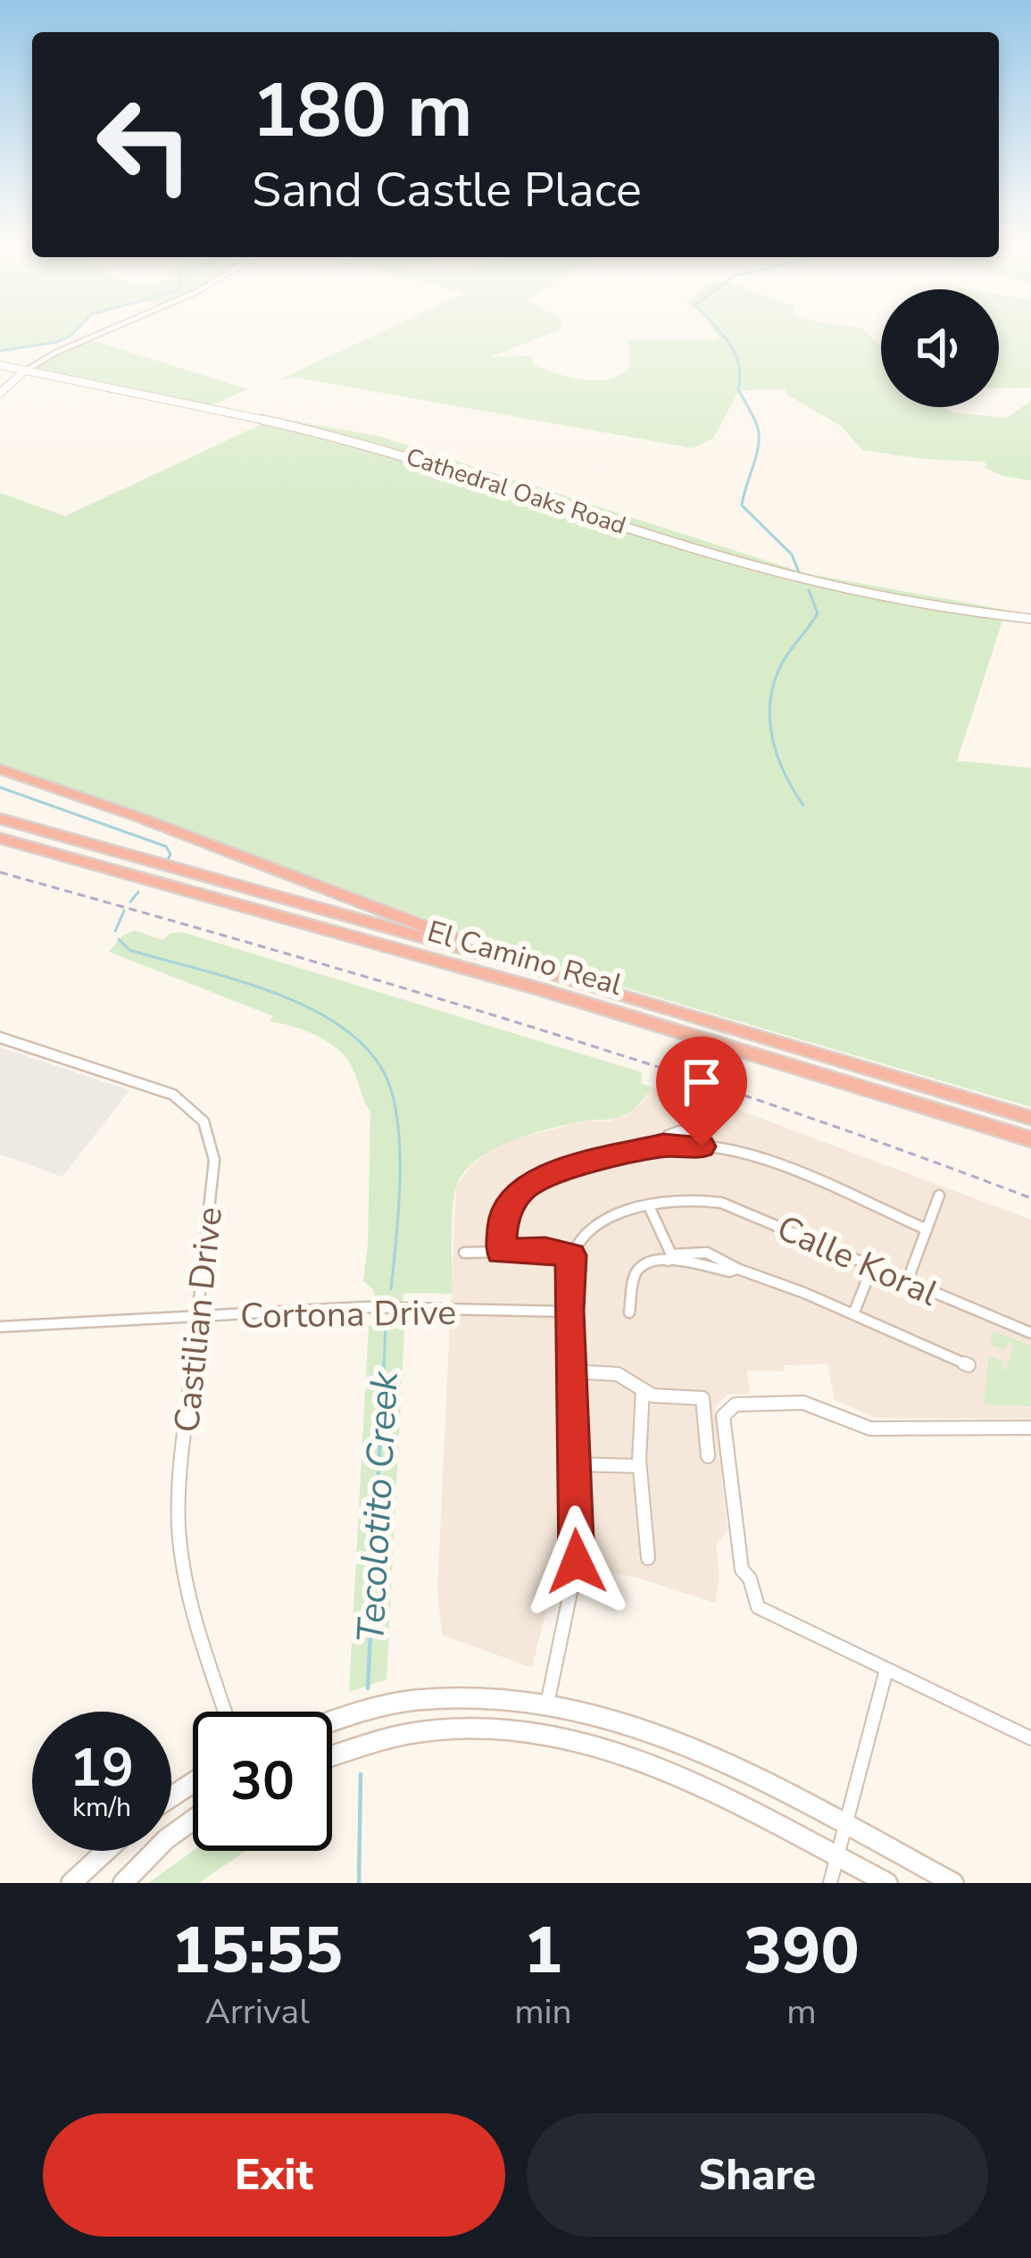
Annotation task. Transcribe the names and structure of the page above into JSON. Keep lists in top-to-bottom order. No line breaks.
{"streets":{"highway":["El Camino Real"],"main road":["Cathedral Oaks Road"],"street":["Calle Koral","Cortona Drive","Castilian Drive"]},"crossings":[["Cortona Drive","Castilian Drive"]],"water":["Tecolotito Creek"],"page":{"turn":["180 m","Sand Castle Place"],"speed":"19 km/h","limit":"30","eta":["15:55","Arrival","1","min","390","m"],"buttons":["Exit","Share"]}}
